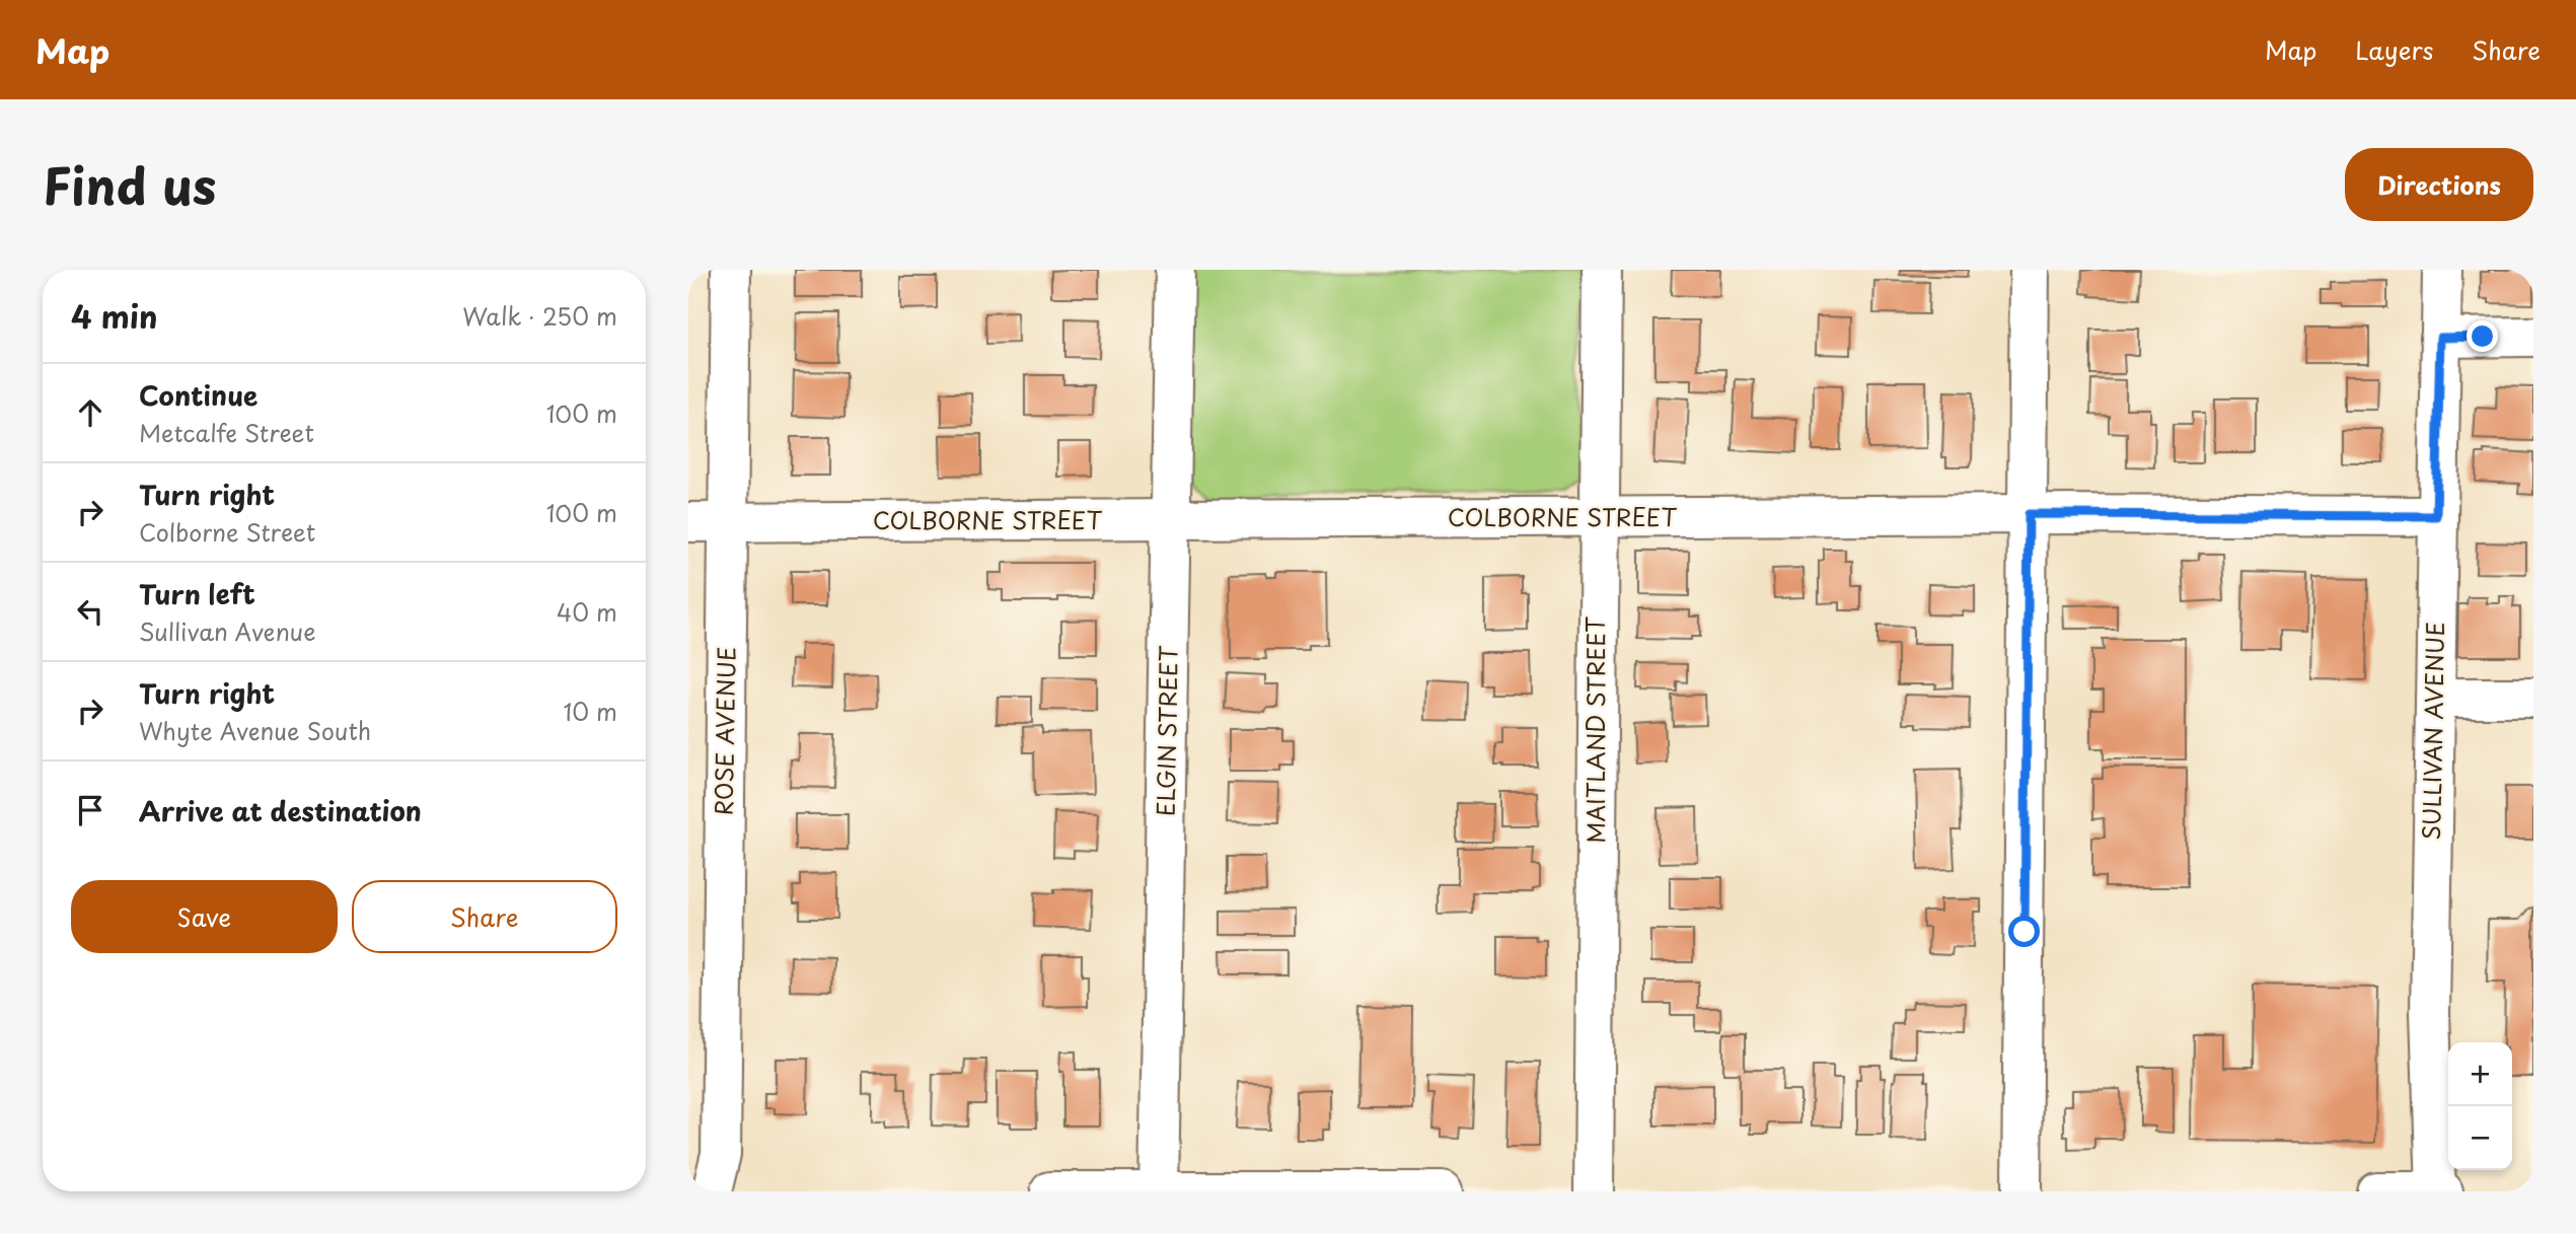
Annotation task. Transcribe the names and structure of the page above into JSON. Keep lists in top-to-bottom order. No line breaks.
{"streets":{"street":["COLBORNE STREET","MAITLAND STREET","ROSE AVENUE","ELGIN STREET","SULLIVAN AVENUE"]},"crossings":[["COLBORNE STREET","MAITLAND STREET"],["COLBORNE STREET","ROSE AVENUE"],["COLBORNE STREET","ELGIN STREET"],["COLBORNE STREET","SULLIVAN AVENUE"]],"page":{"header":"Map","nav":["Map","Layers","Share"],"title":"Find us","buttons":["Directions",["Save","Share"]],"heading":["4 min","Walk · 250 m"],"list":[["Continue","Metcalfe Street","100 m"],["Turn right","Colborne Street","100 m"],["Turn left","Sullivan Avenue","40 m"],["Turn right","Whyte Avenue South","10 m"],"Arrive at destination"],"map_buttons":["+","−"]}}
